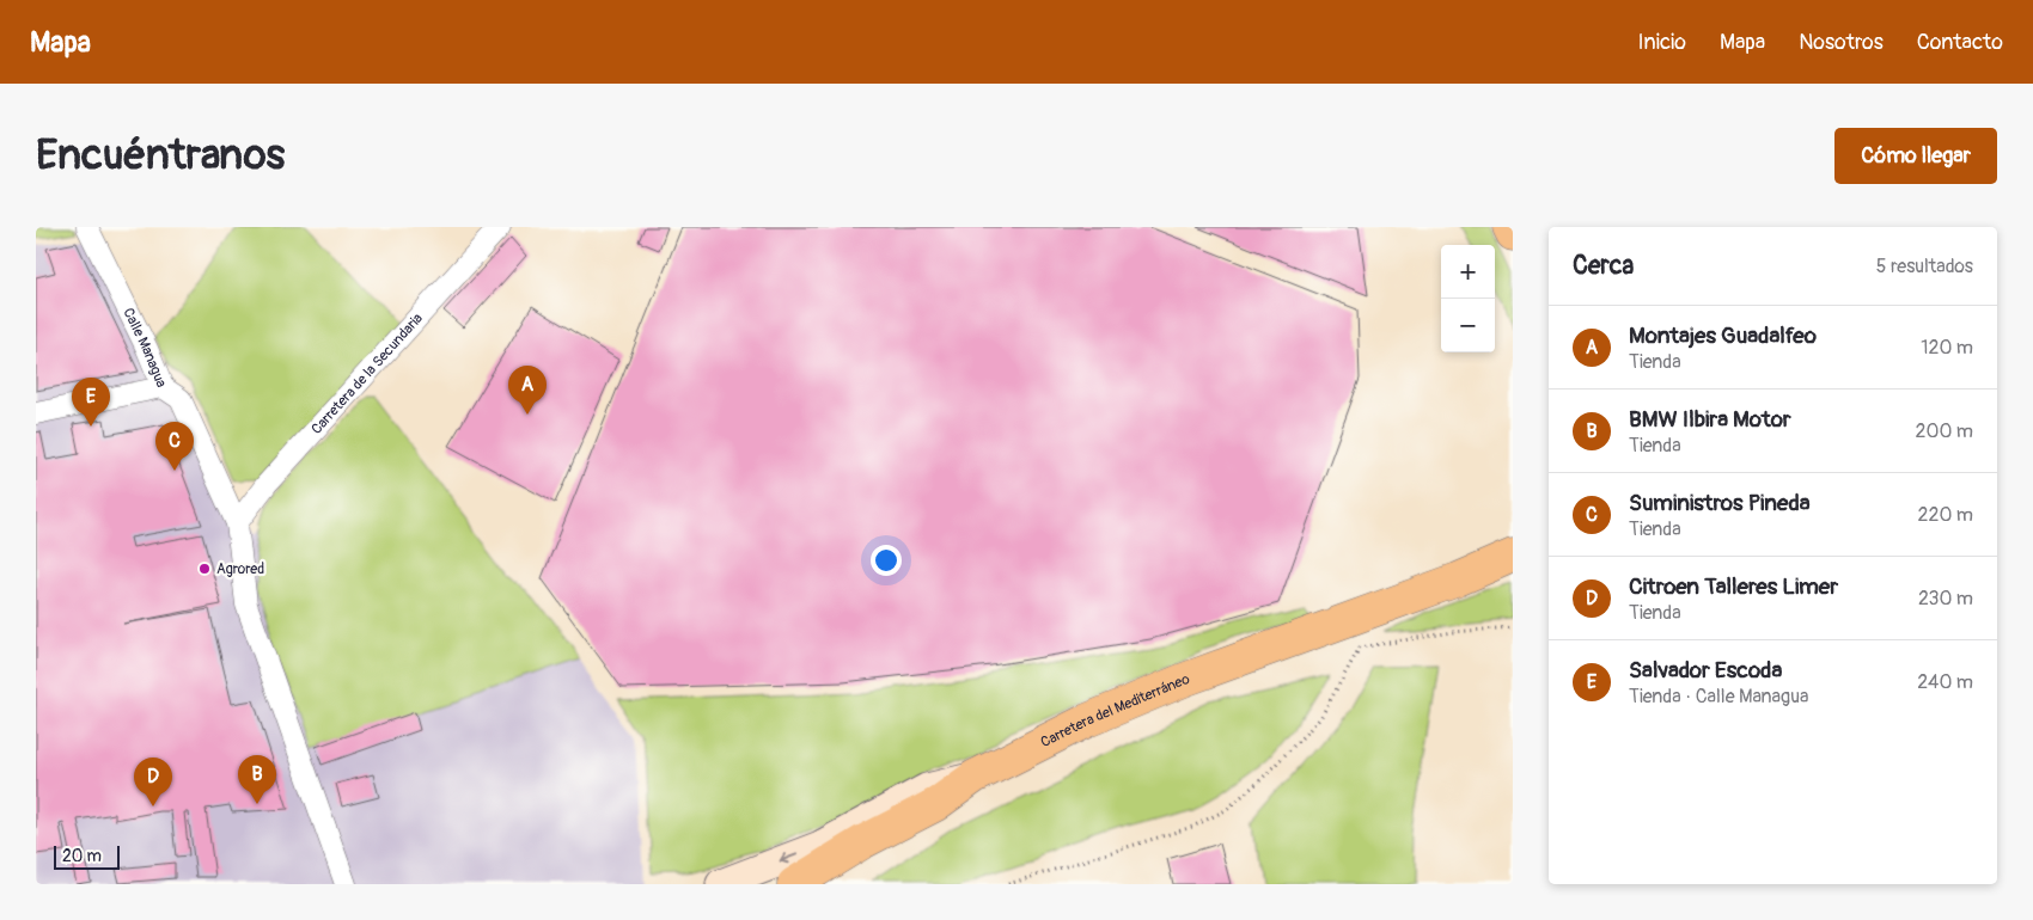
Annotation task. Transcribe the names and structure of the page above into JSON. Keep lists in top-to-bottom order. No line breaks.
{"streets":{"highway":["Carretera del Mediterráneo"],"street":["Calle Managua","Carretera de la Secundaria"]},"places":["Agrored"],"scale_bar":"20 m","page":{"header":"Mapa","nav":["Inicio","Mapa","Nosotros","Contacto"],"buttons":"Cómo llegar","title":"Encuéntranos","heading":["Cerca","5 resultados"],"map_buttons":["+","−"],"list":[{"mark":"A","name":"Montajes Guadalfeo","note":"Tienda","value":"120 m"},{"mark":"B","name":"BMW Ilbira Motor","note":"Tienda","value":"200 m"},{"mark":"C","name":"Suministros Pineda","note":"Tienda","value":"220 m"},{"mark":"D","name":"Citroen Talleres Limer","note":"Tienda","value":"230 m"},{"mark":"E","name":"Salvador Escoda","note":"Tienda · Calle Managua","value":"240 m"}],"pins":["A","E","C","B","D"],"scale":"20 m"}}
